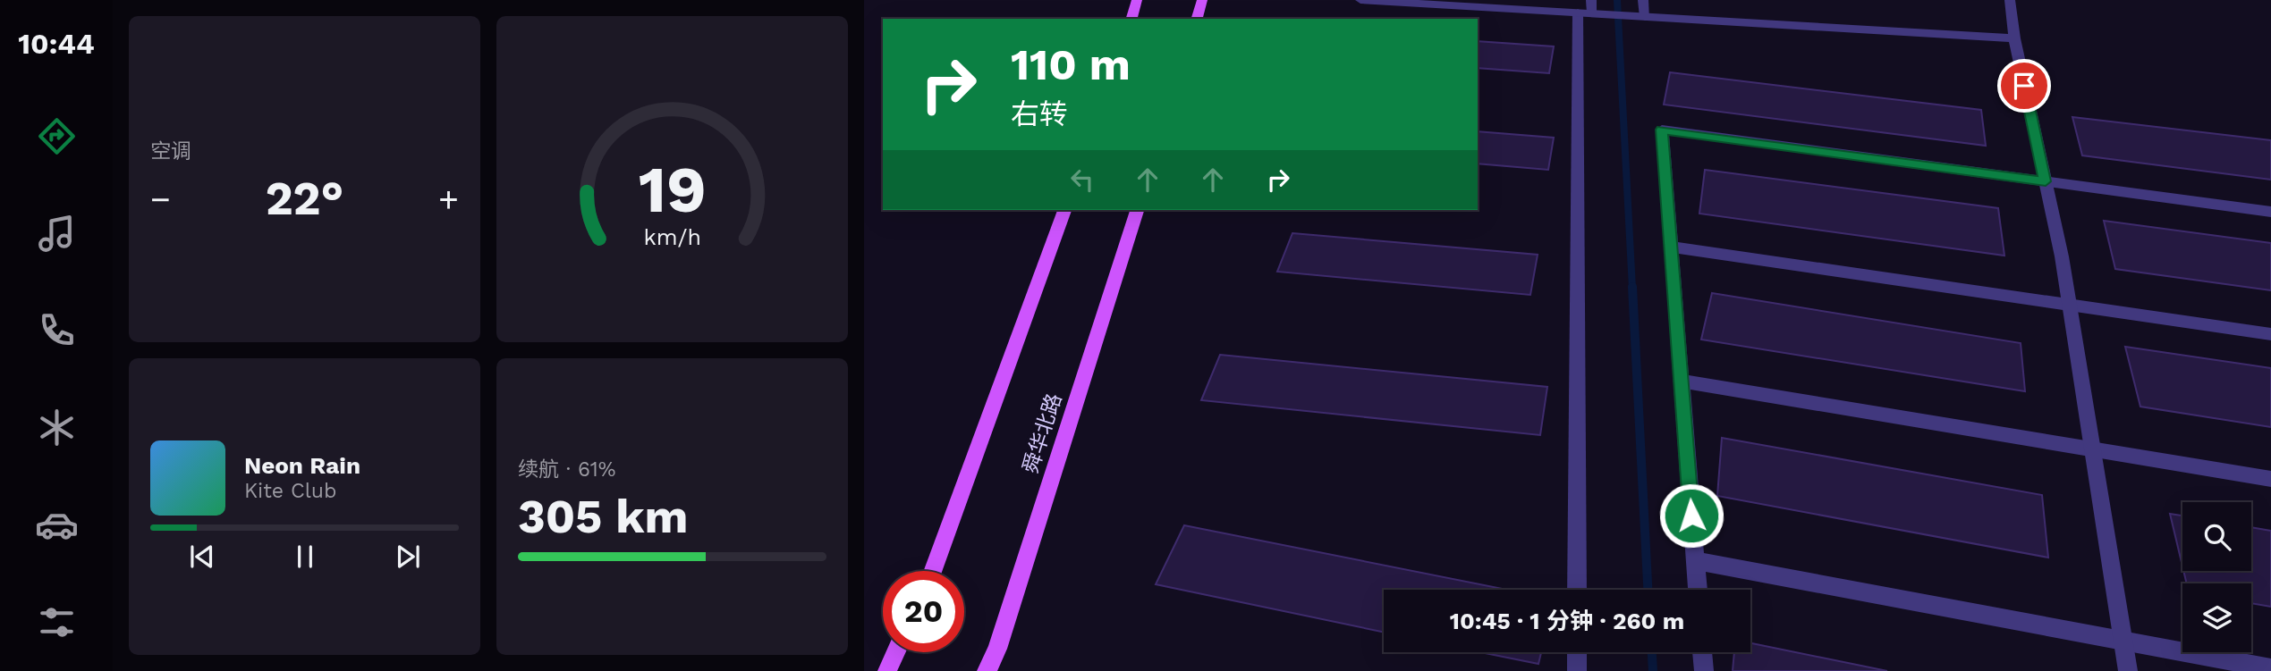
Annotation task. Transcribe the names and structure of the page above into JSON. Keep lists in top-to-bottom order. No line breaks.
{"streets":{"main road":["舜华北路"]},"page":{"tabs":"10:44","tile":["空调",["续航 · 61%","305 km"]],"turn":["110 m","右转"],"heat":["−","22°","+"],"song":["Neon Rain","Kite Club"],"limit":"20","trip":"10:45 · 1 分钟 · 260 m","gauge":["19","km/h"]}}
